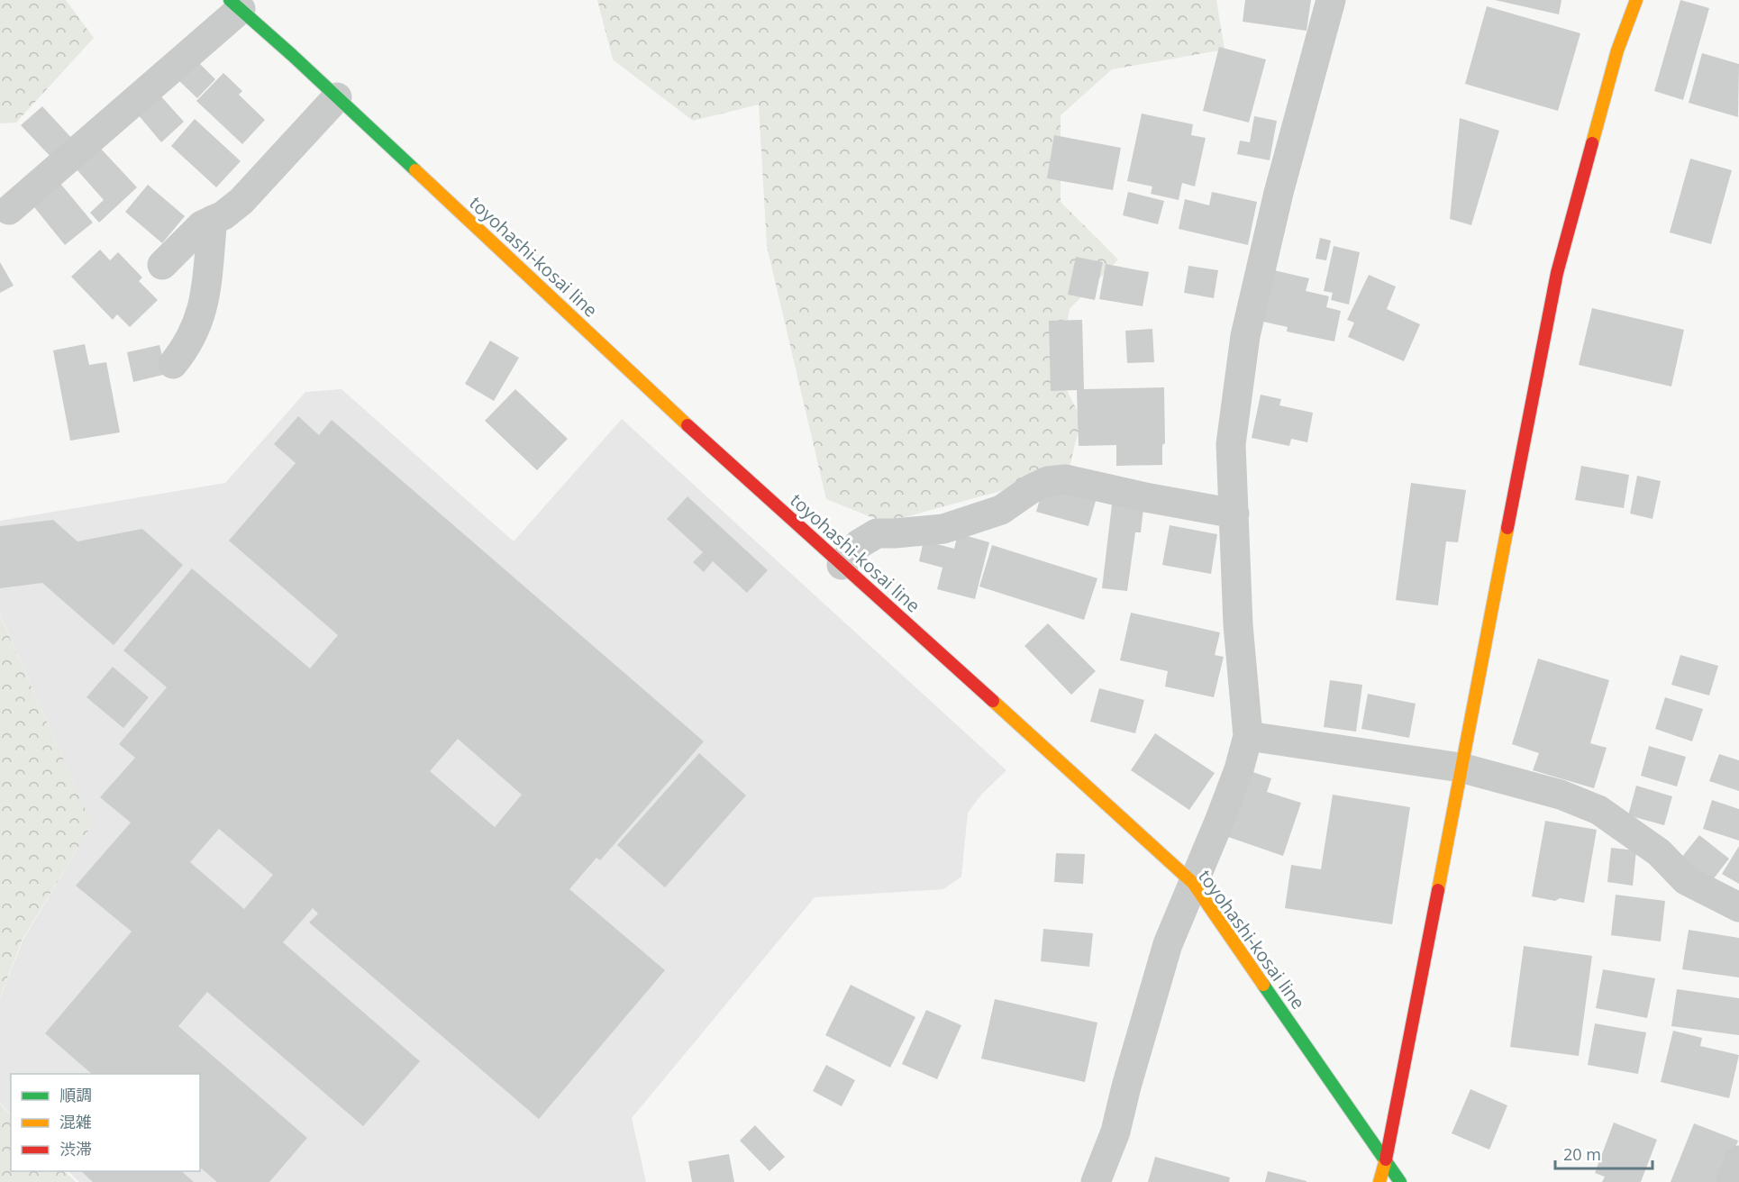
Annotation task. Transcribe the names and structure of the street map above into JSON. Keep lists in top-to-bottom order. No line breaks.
{"streets":{"main road":["toyohashi-kosai line"]},"legend":["順調","混雑","渋滞"],"scale_bar":"20 m"}
